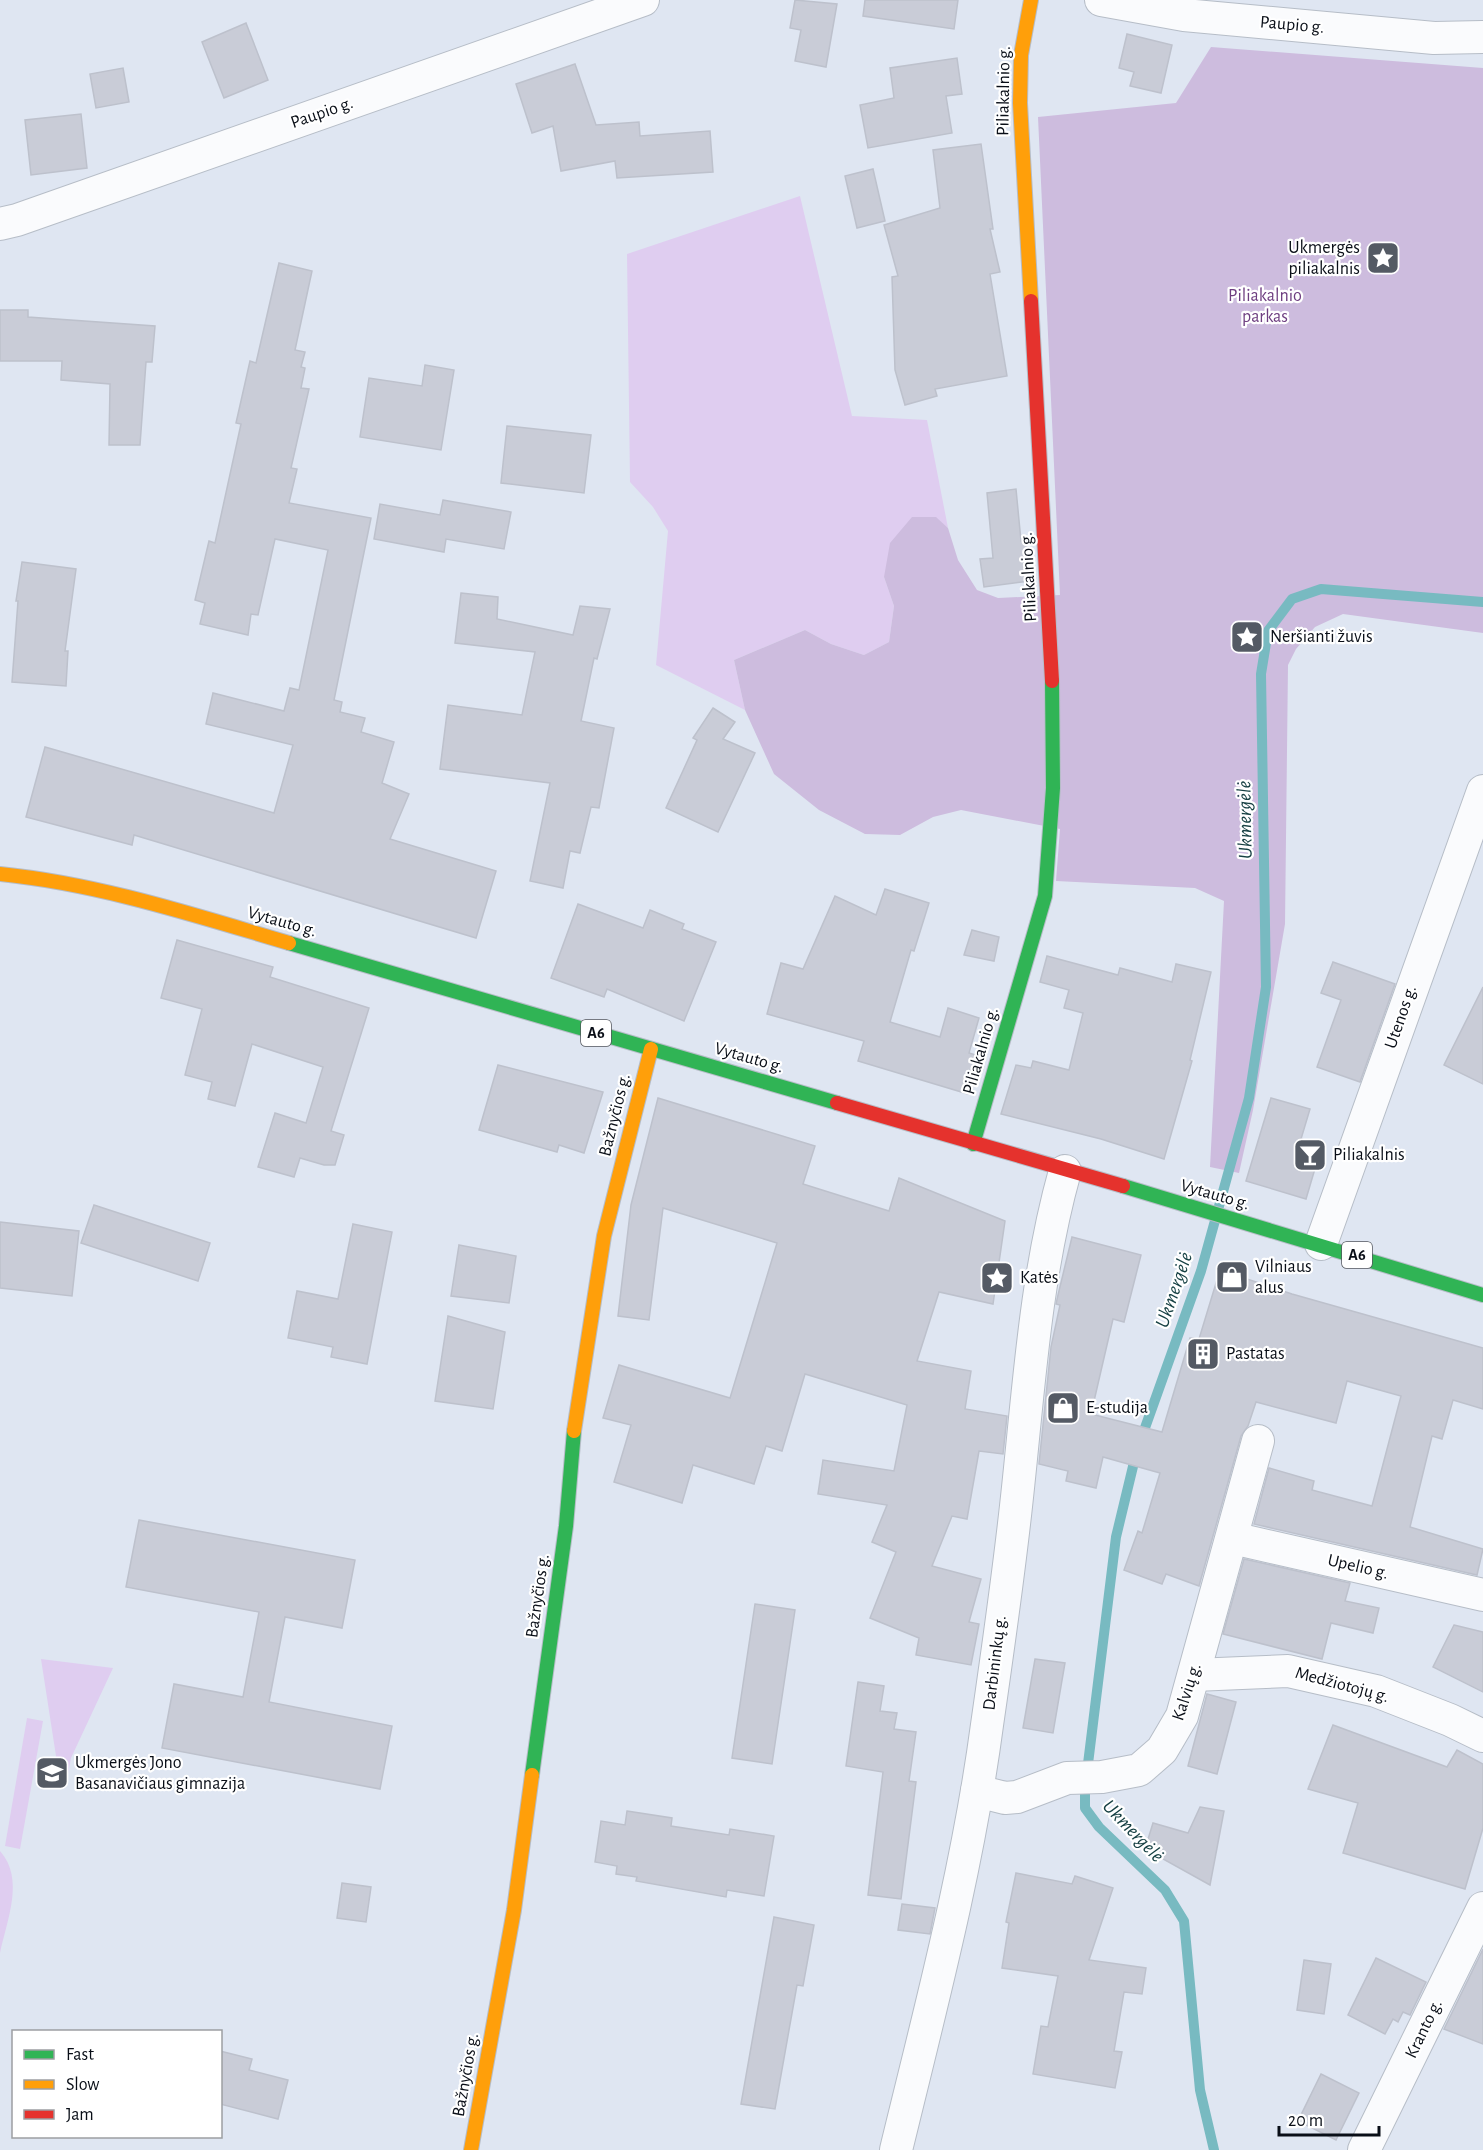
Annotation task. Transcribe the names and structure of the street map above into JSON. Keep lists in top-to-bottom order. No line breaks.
{"streets":{"street":["Paupio g.","Piliakalnio g.","Vytauto g.","Utenos g.","A6","Bažnyčios g.","Upelio g.","Darbininkų g.","Medžiotojų g.","Kalvių g.","Kranto g."]},"crossings":[["Piliakalnio g.","Vytauto g."],["Vytauto g.","Utenos g."],["Vytauto g.","Bažnyčios g."],["Vytauto g.","Darbininkų g."],["Upelio g.","Kalvių g."],["Darbininkų g.","Kalvių g."],["Medžiotojų g.","Kalvių g."]],"water":["Ukmergėlė"],"parks":["Piliakalnio parkas"],"places":{"place":["Ukmergės piliakalnis","Neršianti žuvis","Katės"],"bar":["Piliakalnis"],"shop":["Vilniaus alus","E-studija"],"building":["Pastatas"],"school or university":["Ukmergės Jono Basanavičiaus gimnazija"]},"legend":["Fast","Slow","Jam"],"scale_bar":"20 m"}
